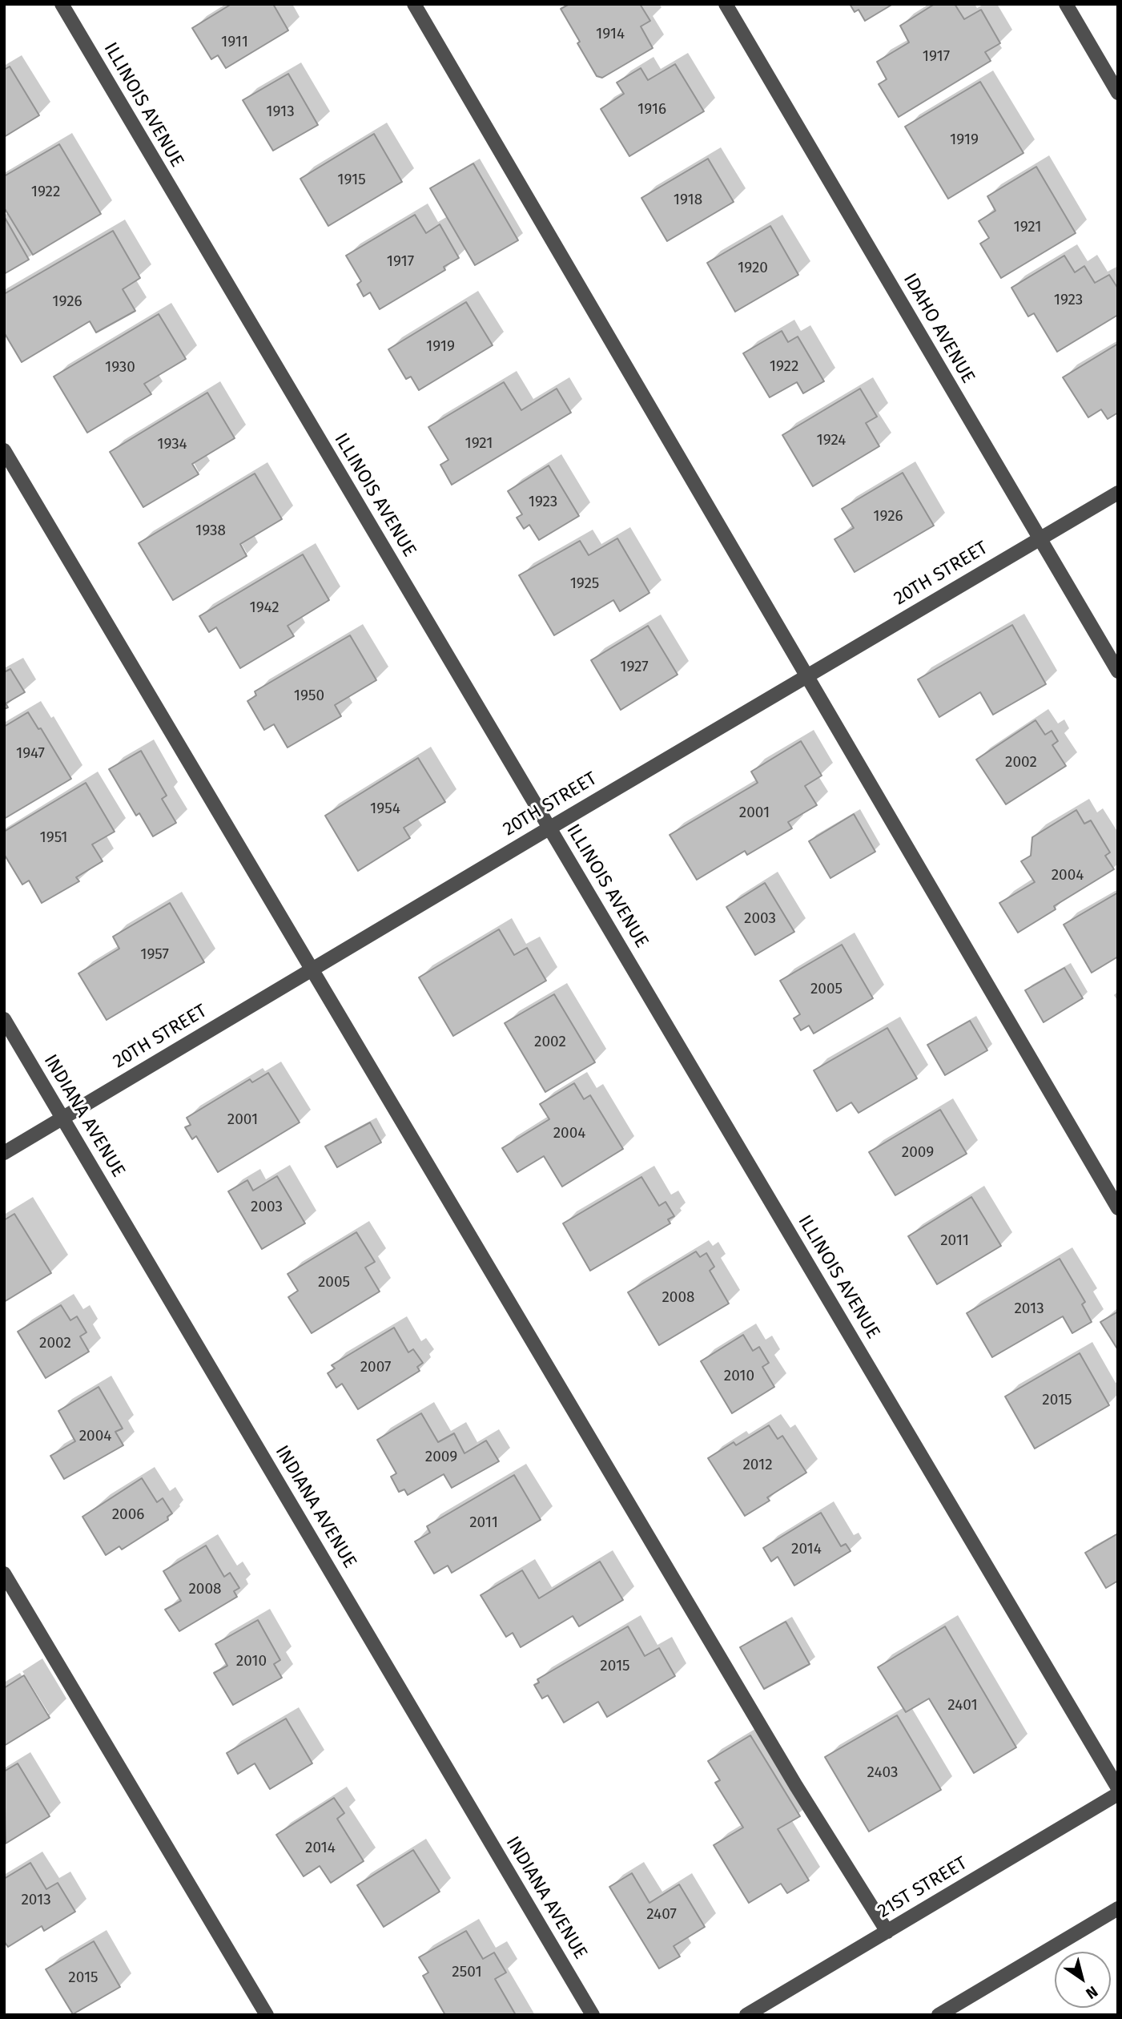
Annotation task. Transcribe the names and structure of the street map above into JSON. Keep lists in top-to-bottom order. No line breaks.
{"streets":{"street":["ILLINOIS AVENUE","IDAHO AVENUE","20TH STREET","INDIANA AVENUE","21ST STREET"]},"crossings":[["ILLINOIS AVENUE","20TH STREET"],["IDAHO AVENUE","20TH STREET"],["20TH STREET","INDIANA AVENUE"]],"house_numbers":["1914","1911","1917","1916","1913","1919","1915","1922","1918","1921","1917","1920","1923","1926","1919","1922","1930","1924","1921","1934","1923","1926","1938","1925","1942","1927","1950","1947","2002","1954","2001","1951","2004","2003","1957","2005","2002","2001","2004","2009","2003","2011","2005","2008","2013","2002","2007","2010","2015","2004","2009","2012","2006","2011","2014","2008","2010","2015","2401","2403","2014","2013","2407","2501","2015"],"north":"bottom right"}
